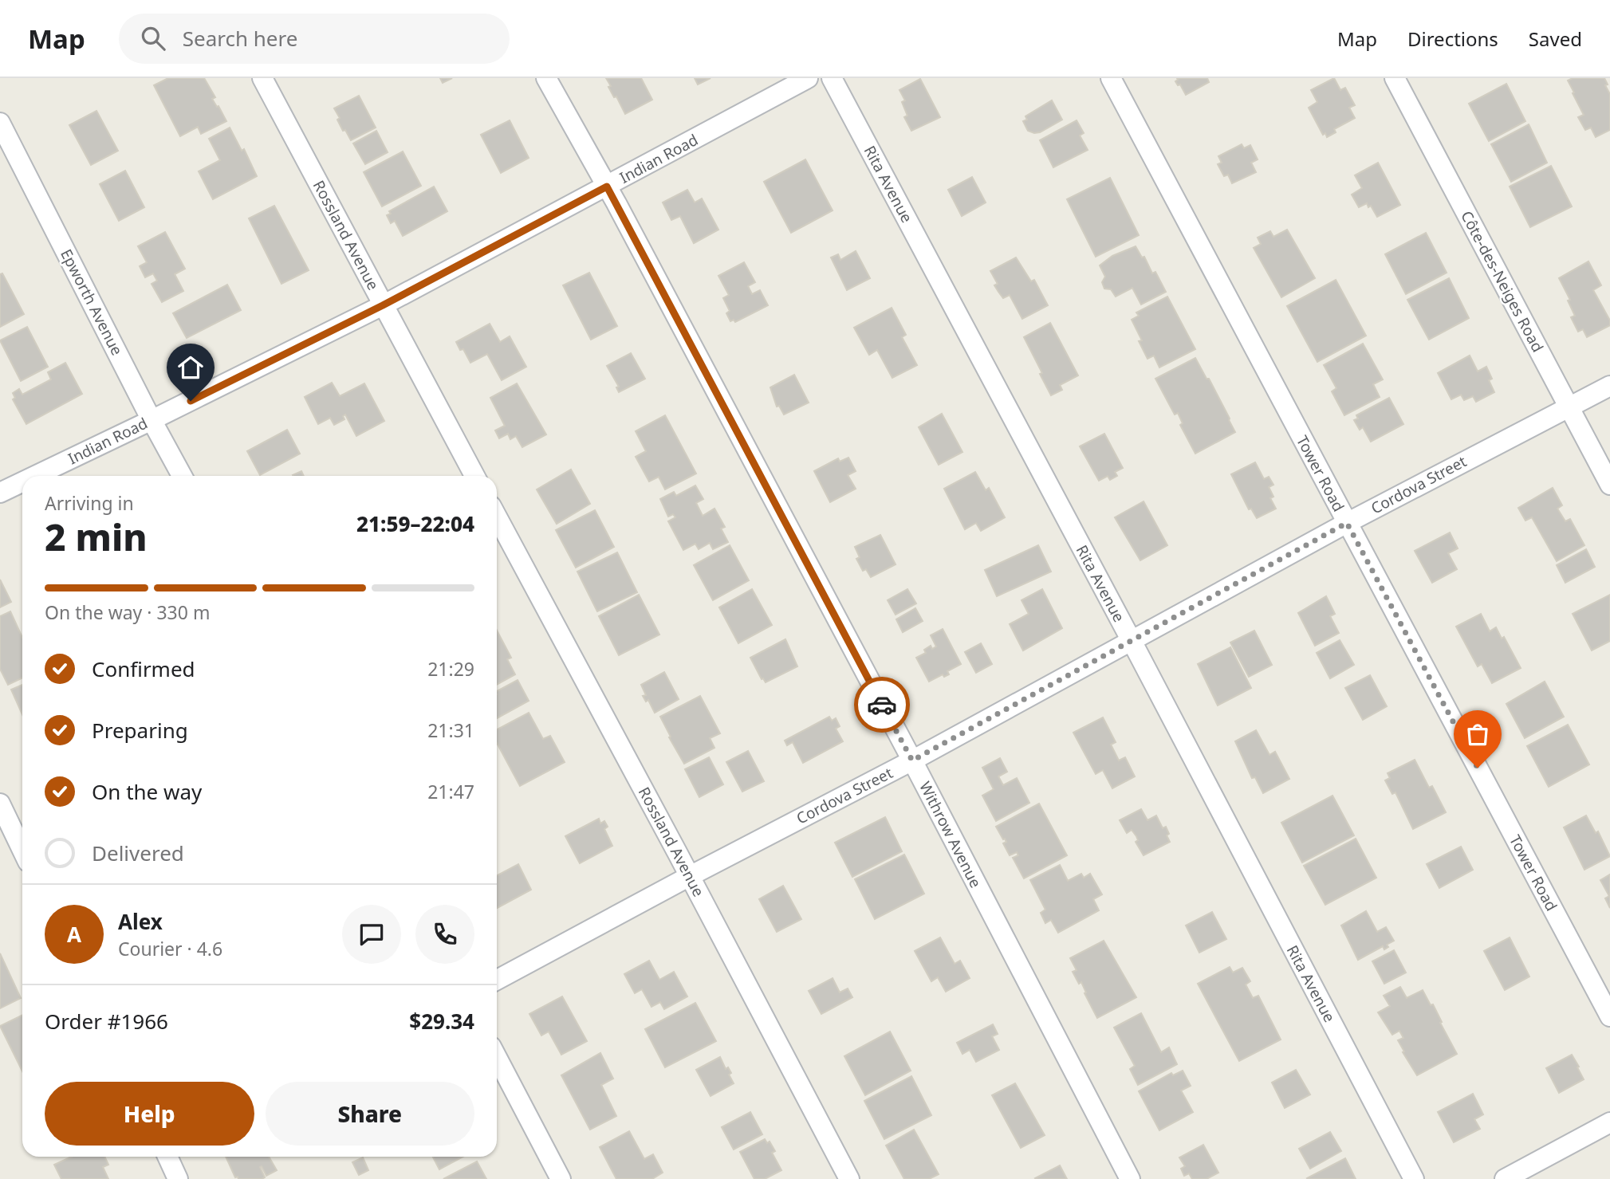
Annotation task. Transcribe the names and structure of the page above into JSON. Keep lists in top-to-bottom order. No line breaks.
{"streets":{"street":["Indian Road","Rita Avenue","Rossland Avenue","Côte-des-Neiges Road","Epworth Avenue","Tower Road","Cordova Street","Withrow Avenue"]},"crossings":[["Indian Road","Rossland Avenue"],["Indian Road","Epworth Avenue"],["Indian Road","Withrow Avenue"],["Rita Avenue","Cordova Street"],["Rossland Avenue","Cordova Street"],["Côte-des-Neiges Road","Cordova Street"],["Tower Road","Cordova Street"],["Cordova Street","Withrow Avenue"]],"page":{"header":"Map","search":"Search here","nav":["Map","Directions","Saved"],"heading":["2 min","Arriving in","21:59–22:04"],"panel":["Alex","Courier · 4.6","Order #1966","$29.34"],"bar":"On the way · 330 m","list":[["Confirmed","21:29"],["Preparing","21:31"],["On the way","21:47"],"Delivered"],"round":"A","buttons":["Help","Share"]}}
